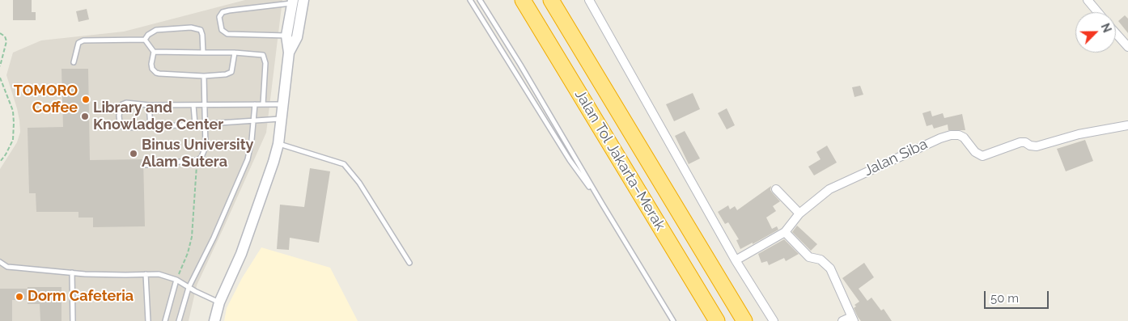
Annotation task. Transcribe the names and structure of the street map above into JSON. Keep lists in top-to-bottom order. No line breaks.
{"streets":{"highway":["Jalan Tol Jakarta–Merak"],"street":["Jalan Siba"]},"places":["TOMORO Coffee","Library and Knowladge Center","Binus University Alam Sutera","Dorm Cafeteria"],"scale_bar":"50 m","north":"top right"}
